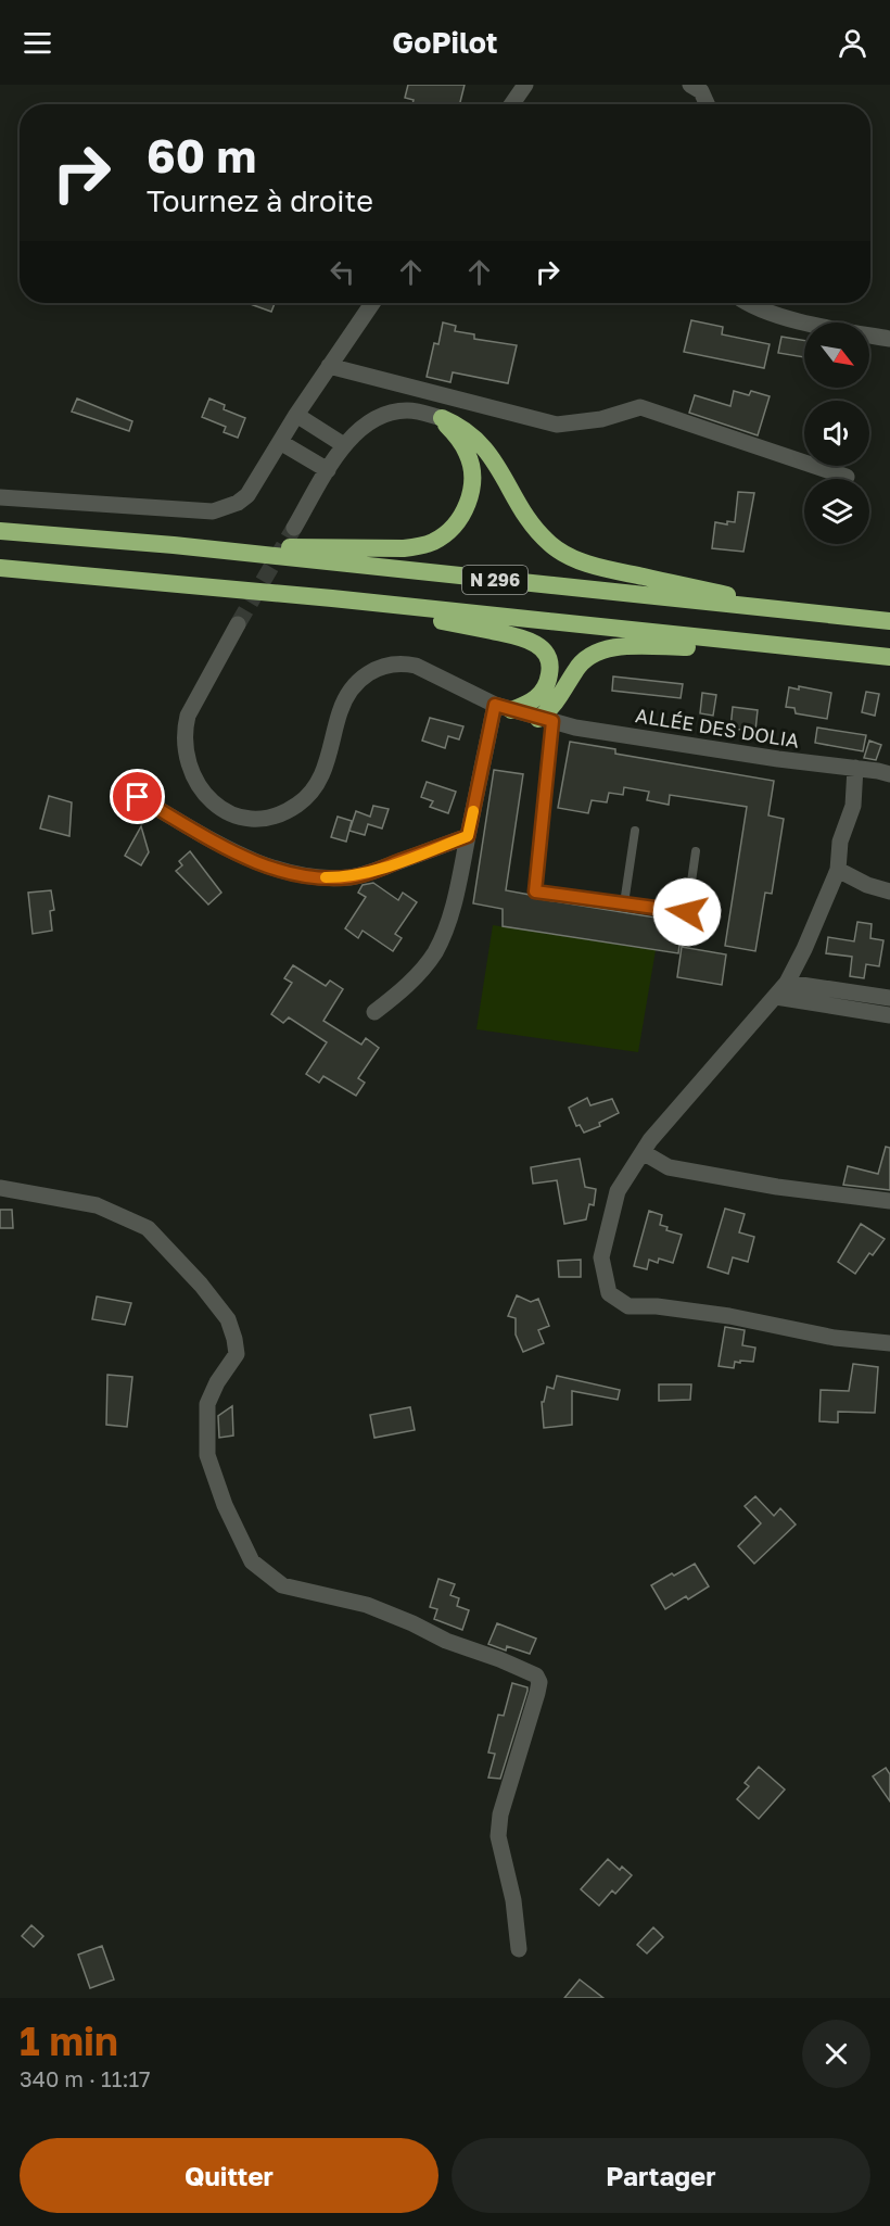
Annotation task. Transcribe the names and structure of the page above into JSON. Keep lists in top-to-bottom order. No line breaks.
{"streets":{"highway":["N 296"],"street":["ALLÉE DES DOLIA"]},"north":"bottom right","page":{"header":"GoPilot","turn":["60 m","Tournez à droite"],"heading":["1 min","340 m · 11:17"],"buttons":["Quitter","Partager"]}}
